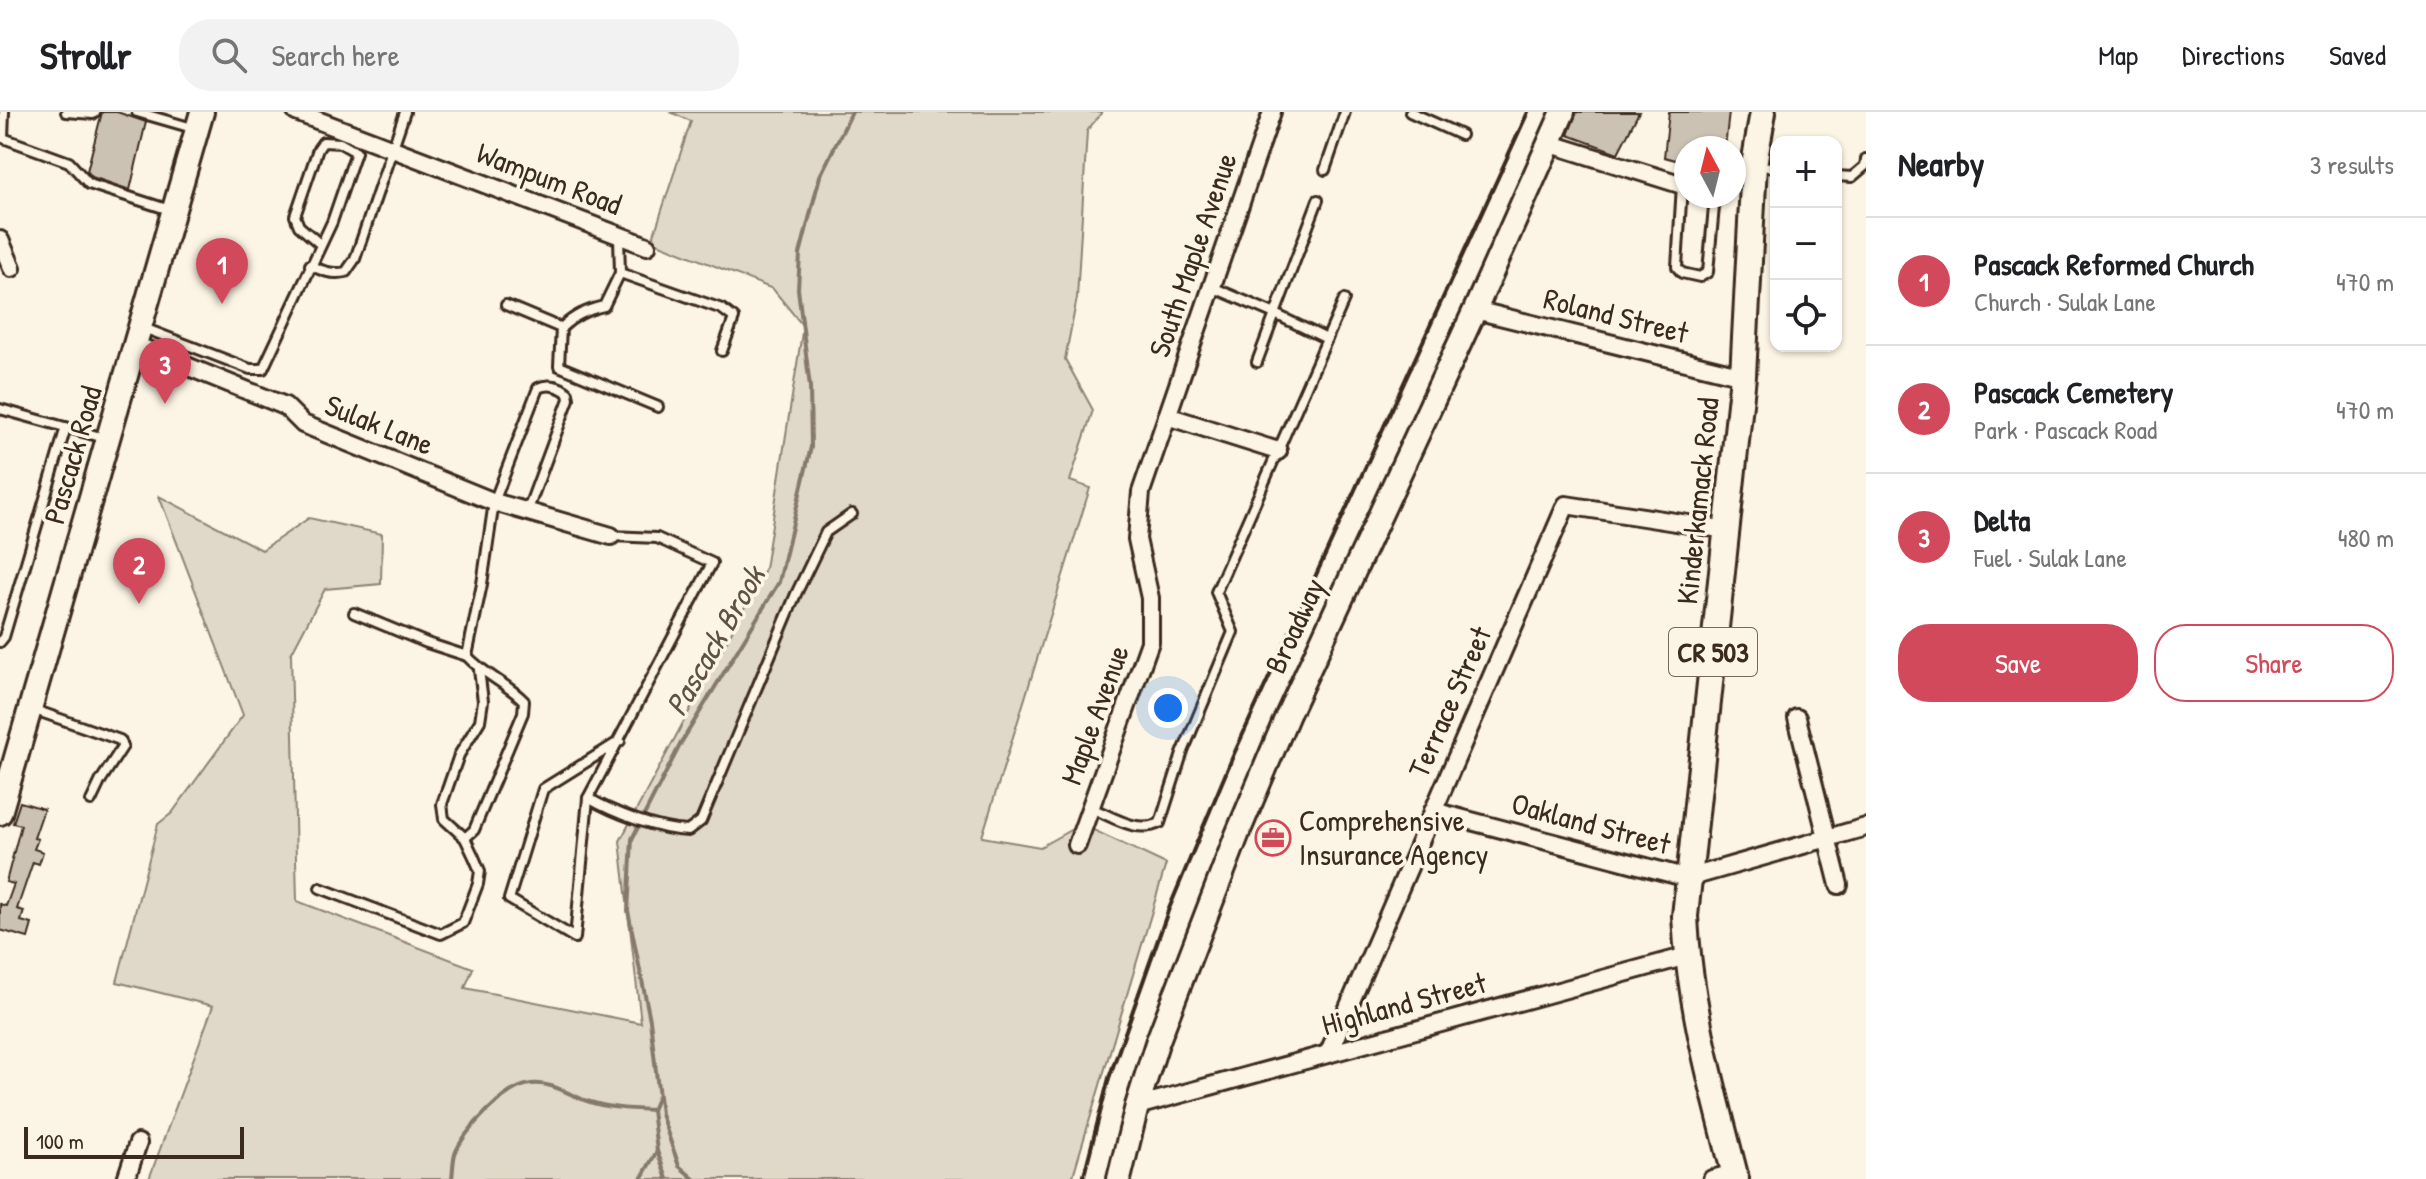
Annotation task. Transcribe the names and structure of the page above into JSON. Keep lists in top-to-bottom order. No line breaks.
{"streets":{"main road":["Kinderkamack Road","CR 503"],"street":["Wampum Road","South Maple Avenue","Roland Street","Sulak Lane","Pascack Road","Broadway","Terrace Street","Maple Avenue","Oakland Street","Highland Street"]},"crossings":[["South Maple Avenue","Maple Avenue"],["Roland Street","Kinderkamack Road"],["Roland Street","Broadway"],["Sulak Lane","Pascack Road"],["Kinderkamack Road","Terrace Street"],["Kinderkamack Road","Oakland Street"],["Kinderkamack Road","Highland Street"],["Broadway","Highland Street"],["Terrace Street","Oakland Street"],["Terrace Street","Highland Street"]],"water":["Pascack Brook"],"places":{"office":["Comprehensive Insurance Agency"]},"scale_bar":"100 m","north":"top","page":{"header":"Strollr","search":"Search here","nav":["Map","Directions","Saved"],"heading":["Nearby","3 results"],"map_buttons":["+","−"],"list":[{"mark":"1","name":"Pascack Reformed Church","note":"Church · Sulak Lane","value":"470 m"},{"mark":"2","name":"Pascack Cemetery","note":"Park · Pascack Road","value":"470 m"},{"mark":"3","name":"Delta","note":"Fuel · Sulak Lane","value":"480 m"}],"pins":["1","3","2"],"buttons":["Save","Share"],"scale":"100 m"}}
